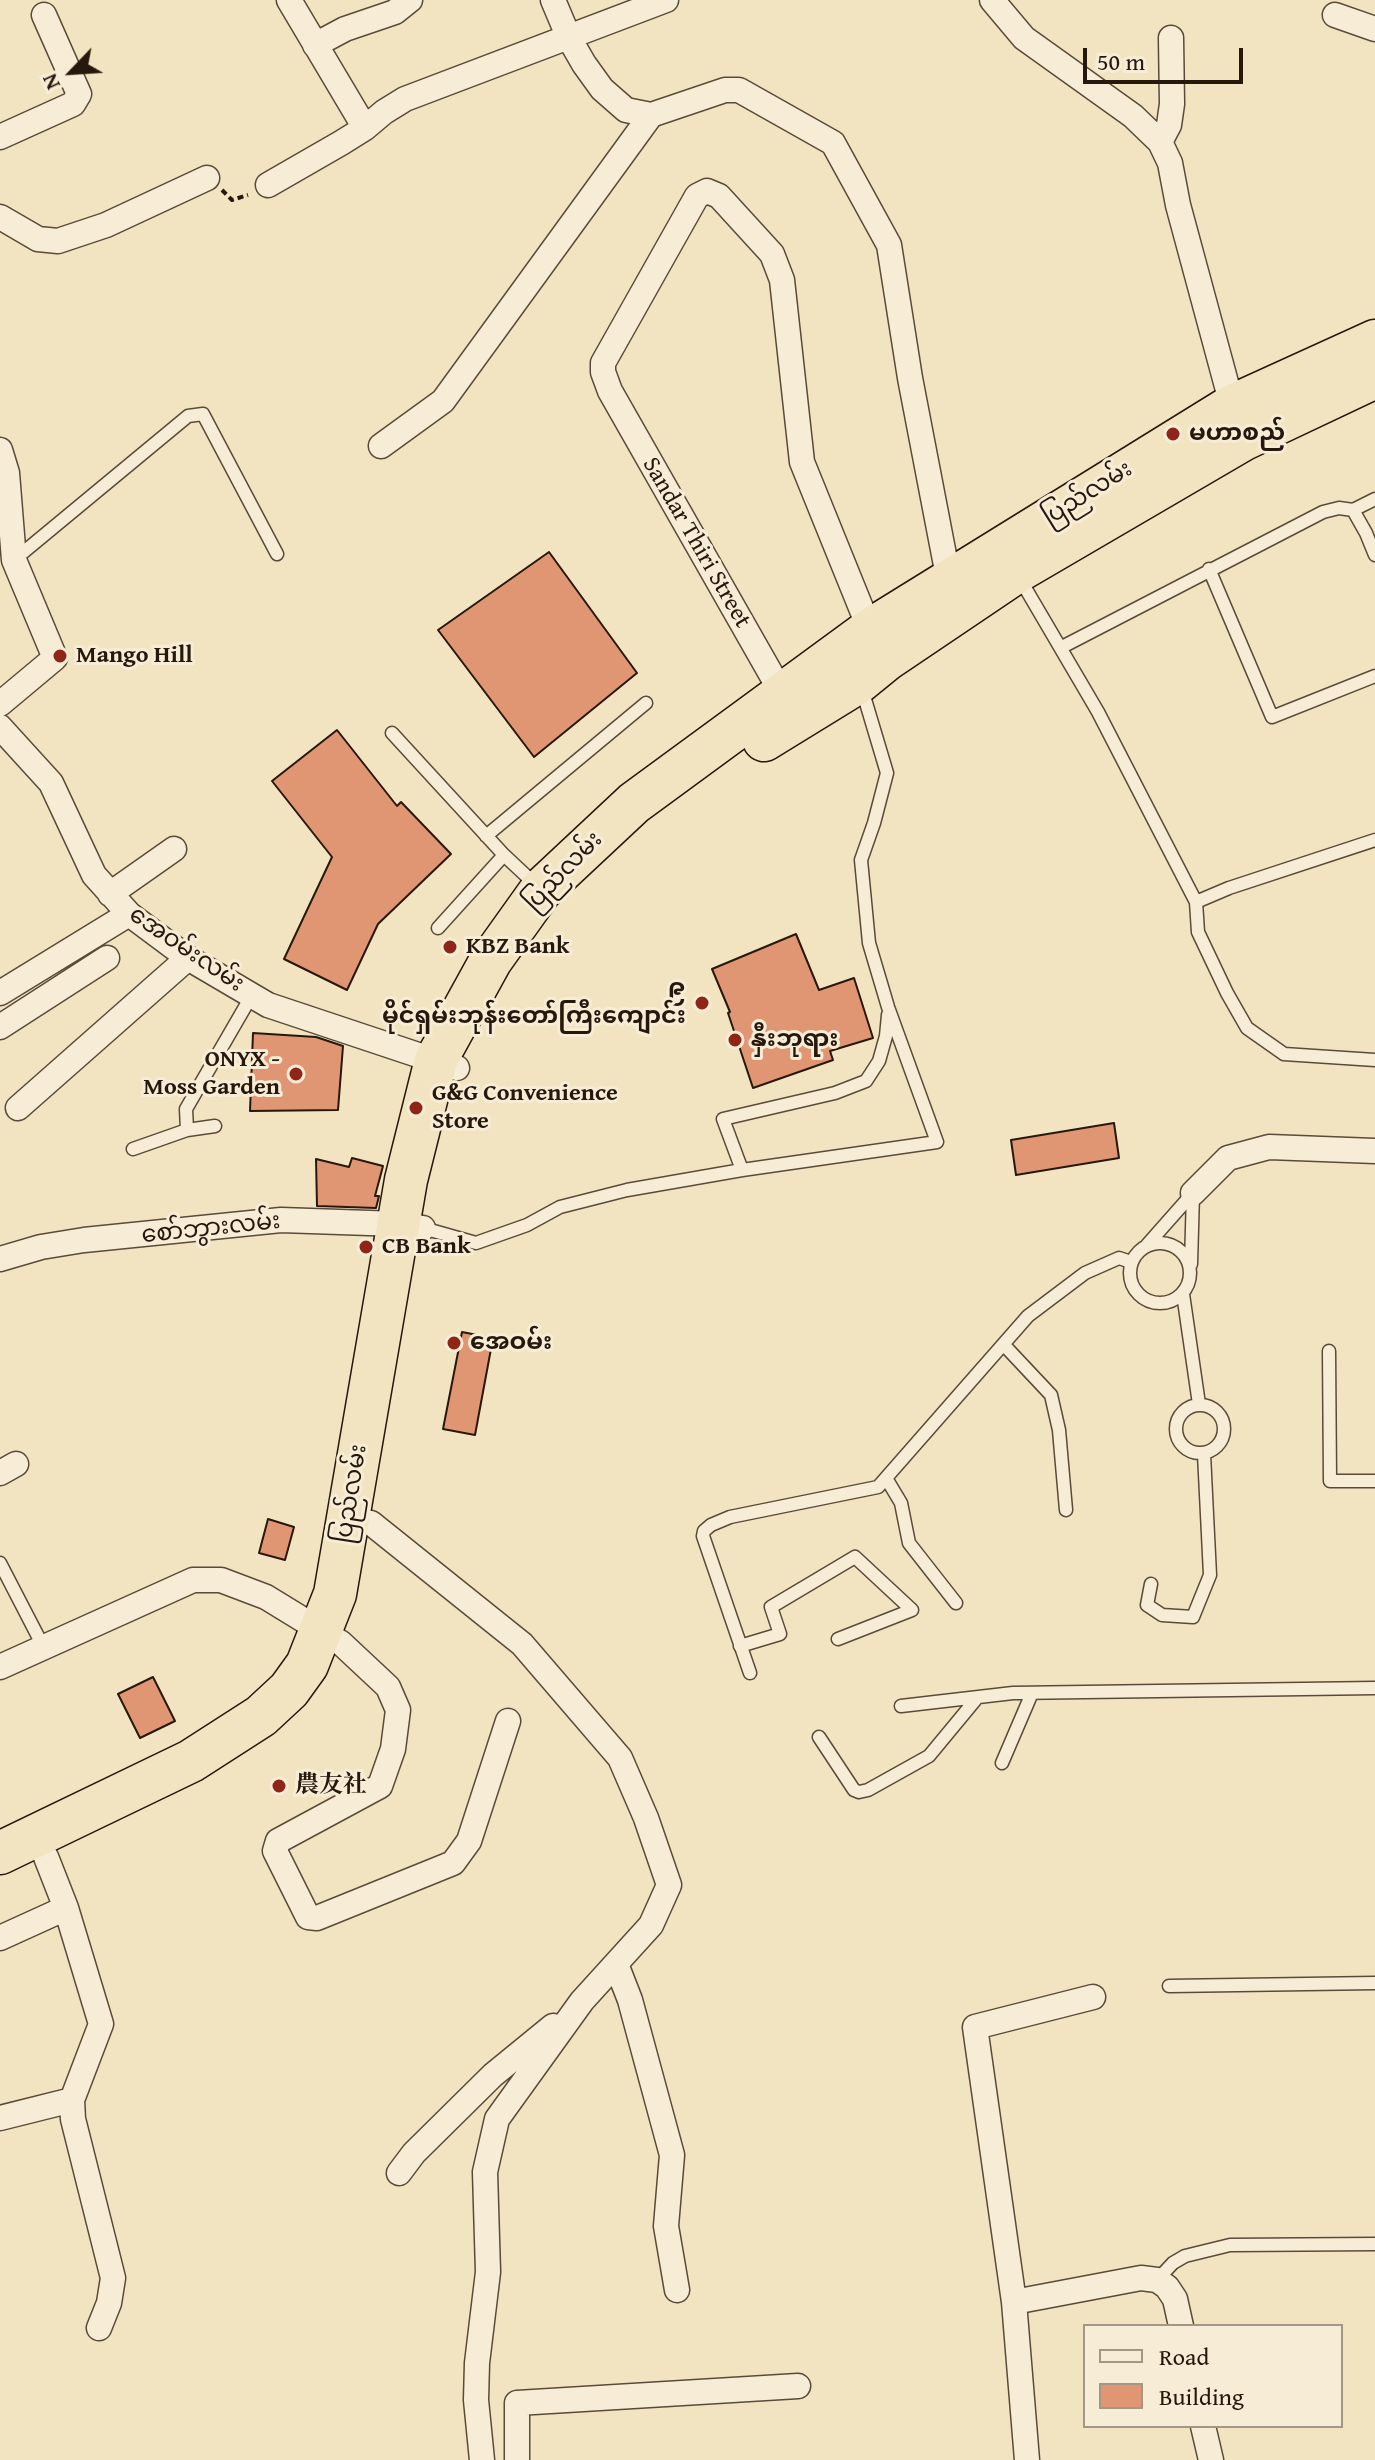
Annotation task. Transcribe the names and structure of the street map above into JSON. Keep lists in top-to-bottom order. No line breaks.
{"streets":{"highway":["ပြည်လမ်း"],"street":["Sandar Thiri Street","အေဝမ်းလမ်း","စော်ဘွားလမ်း"]},"crossings":[["ပြည်လမ်း","Sandar Thiri Street"],["ပြည်လမ်း","အေဝမ်းလမ်း"],["ပြည်လမ်း","စော်ဘွားလမ်း"]],"places":["မဟာစည်","Mango Hill","KBZ Bank","၉ မိုင်ရှမ်းဘုန်းတော်ကြီးကျောင်း","နှီးဘုရား","ONYX - Moss Garden","G&G Convenience Store","CB Bank","အေဝမ်း","農友社"],"legend":["Road","Building"],"scale_bar":"50 m","north":"bottom left"}
